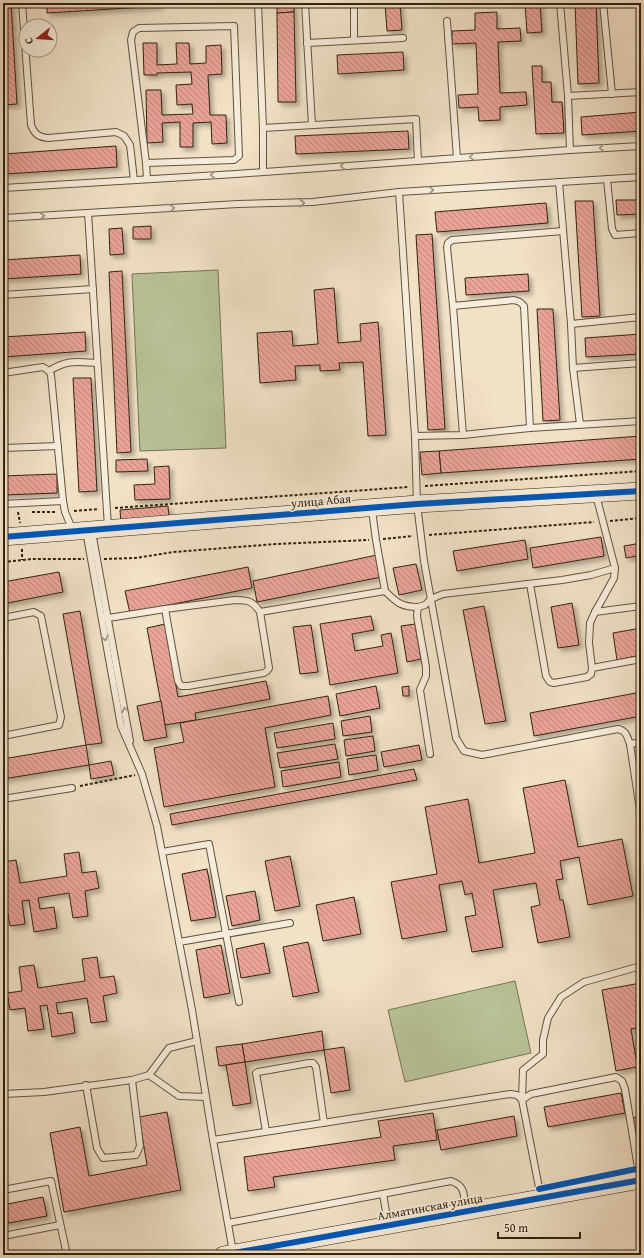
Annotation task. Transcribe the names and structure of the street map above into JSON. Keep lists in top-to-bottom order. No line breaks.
{"streets":{"street":["улица Абая","Алматинская улица"]},"scale_bar":"50 m","north":"left"}
